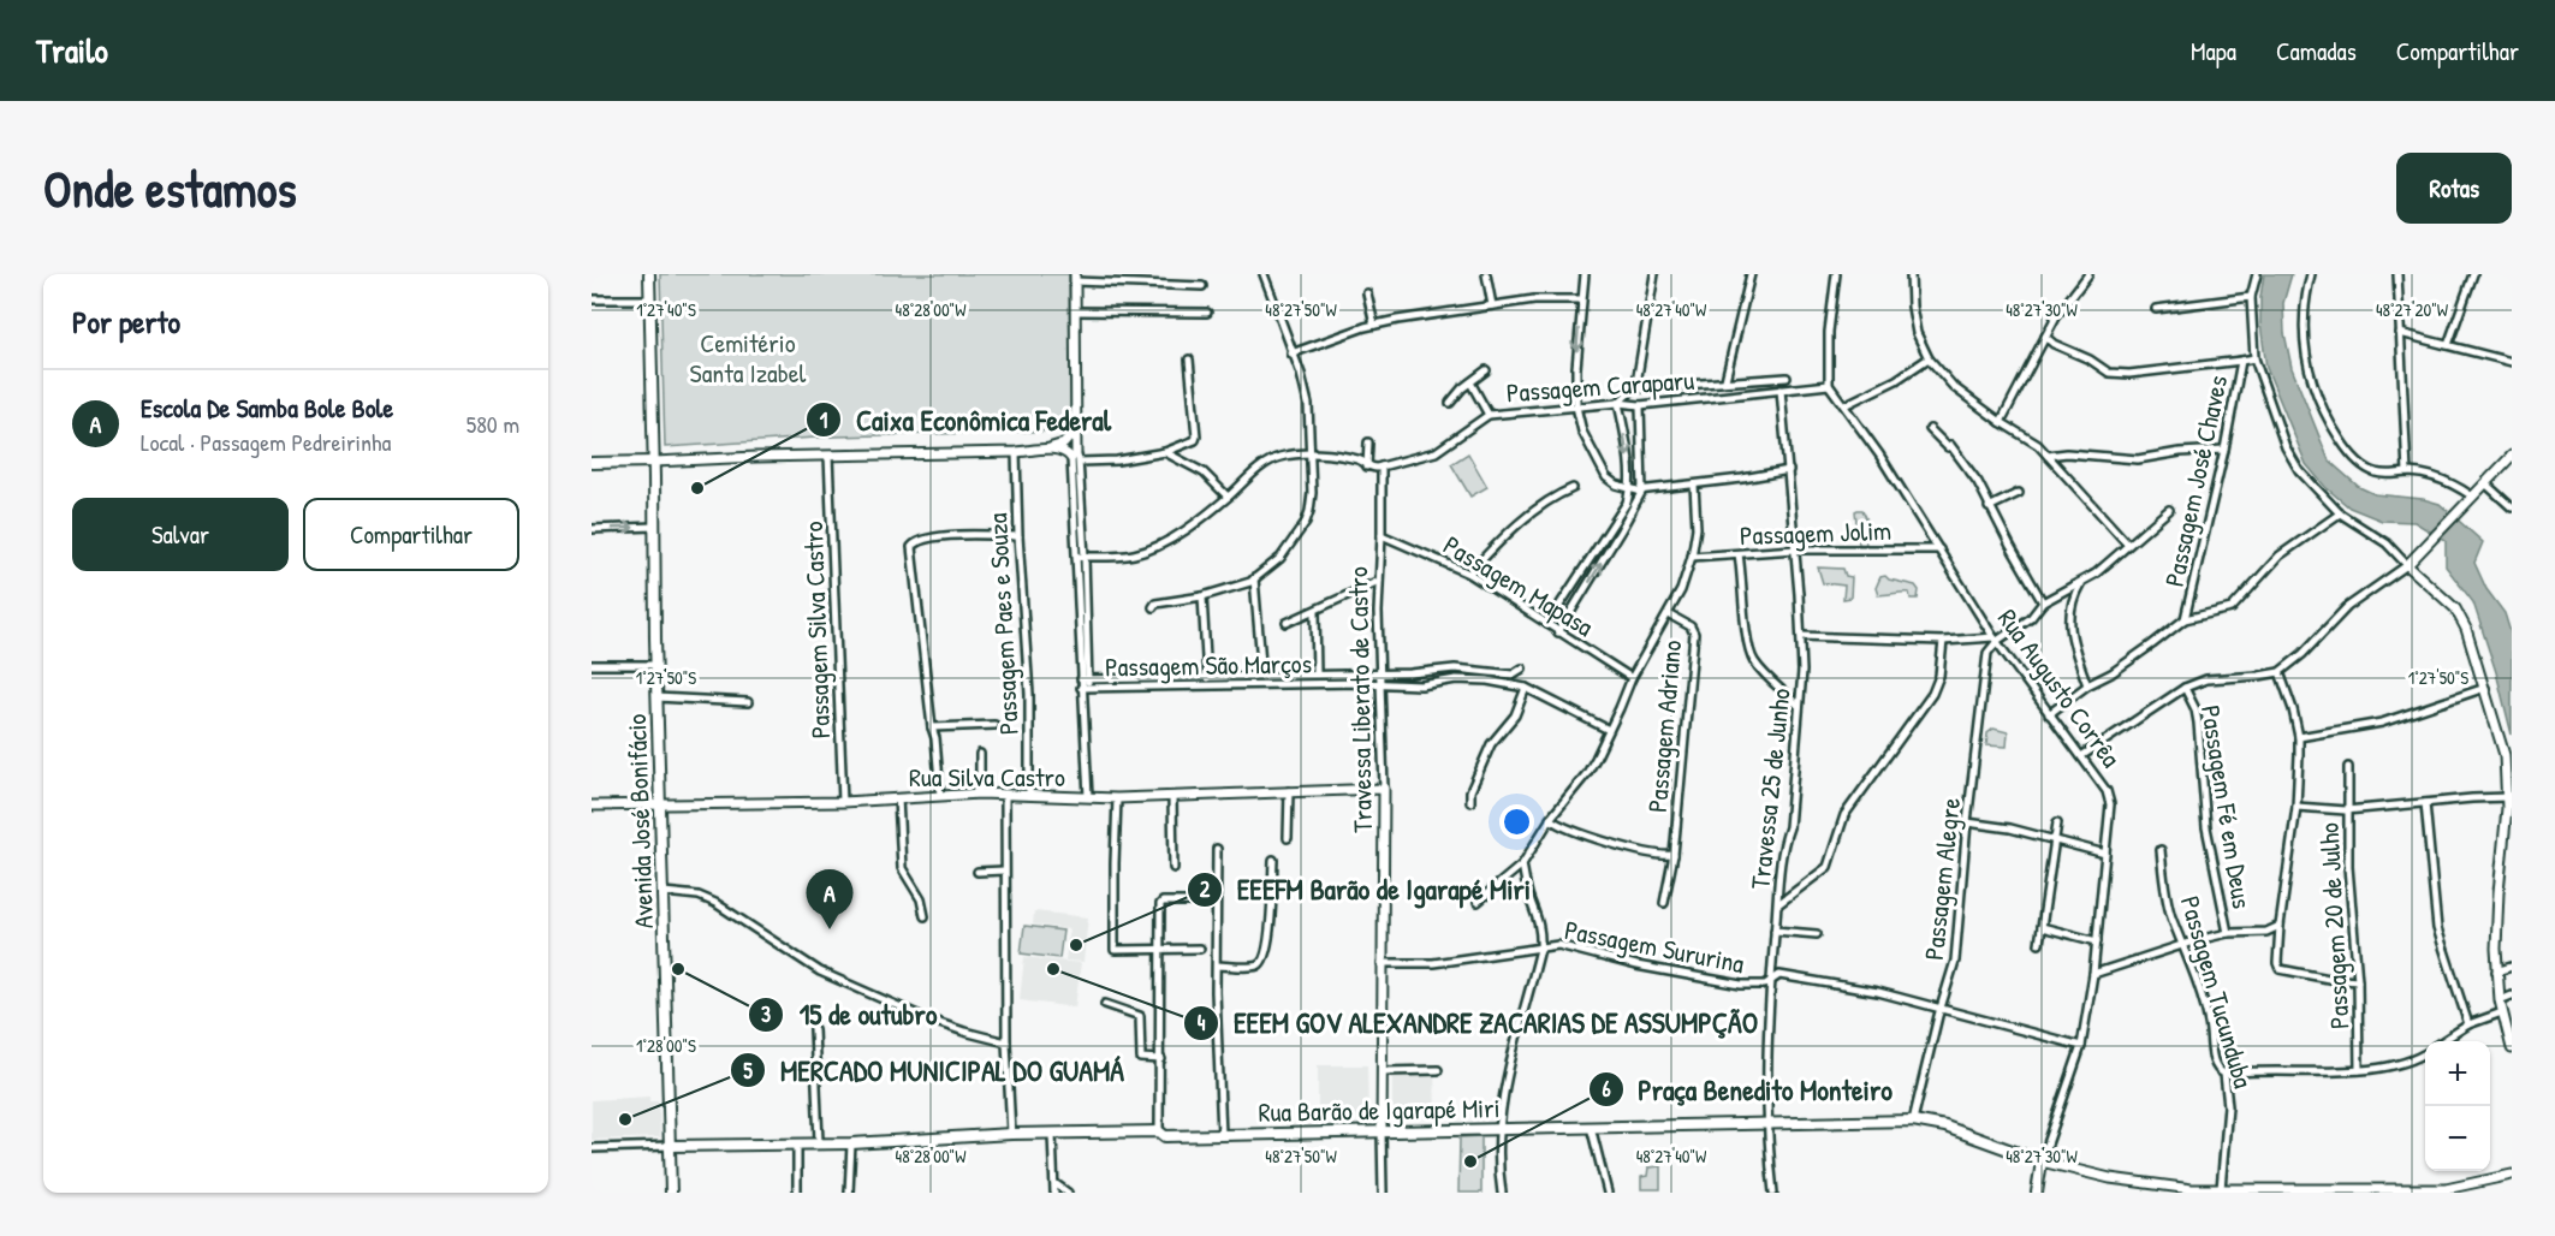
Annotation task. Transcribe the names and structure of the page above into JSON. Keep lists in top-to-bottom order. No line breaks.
{"streets":{"main road":["Rua Augusto Corrêa","Avenida José Bonifácio","Rua Barão de Igarapé Miri"],"street":["Passagem Caraparu","Passagem José Chaves","Passagem Jolim","Passagem Mapasa","Passagem Paes e Souza","Passagem Silva Castro","Passagem São Marços","Travessa Liberato de Castro","Passagem Adriano","Rua Silva Castro","Travessa 25 de Junho","Passagem Fé em Deus","Passagem Alegre","Passagem 20 de Julho","Passagem Sururina","Passagem Tucunduba"]},"crossings":[["Passagem Caraparu","Rua Augusto Corrêa"],["Passagem Caraparu","Travessa Liberato de Castro"],["Passagem Caraparu","Travessa 25 de Junho"],["Passagem Jolim","Rua Augusto Corrêa"],["Passagem Jolim","Travessa 25 de Junho"],["Passagem Mapasa","Travessa Liberato de Castro"],["Passagem Paes e Souza","Rua Silva Castro"],["Passagem Silva Castro","Rua Silva Castro"],["Passagem São Marços","Travessa Liberato de Castro"],["Rua Augusto Corrêa","Passagem Alegre"],["Rua Augusto Corrêa","Passagem Sururina"],["Rua Augusto Corrêa","Rua Barão de Igarapé Miri"],["Travessa Liberato de Castro","Rua Silva Castro"],["Travessa Liberato de Castro","Passagem Sururina"],["Travessa Liberato de Castro","Rua Barão de Igarapé Miri"],["Rua Silva Castro","Avenida José Bonifácio"],["Travessa 25 de Junho","Passagem Sururina"],["Travessa 25 de Junho","Rua Barão de Igarapé Miri"],["Avenida José Bonifácio","Rua Barão de Igarapé Miri"],["Passagem Alegre","Passagem Sururina"],["Passagem Alegre","Rua Barão de Igarapé Miri"],["Passagem Tucunduba","Rua Barão de Igarapé Miri"]],"parks":["Cemitério Santa Izabel"],"places":["Caixa Econômica Federal","EEEFM Barão de Igarapé Miri","15 de outubro","EEEM GOV ALEXANDRE ZACARIAS DE ASSUMPÇÃO","MERCADO MUNICIPAL DO GUAMÁ","Praça Benedito Monteiro"],"page":{"header":"Trailo","nav":["Mapa","Camadas","Compartilhar"],"buttons":["Rotas",["Salvar","Compartilhar"]],"title":"Onde estamos","heading":"Por perto","list":[{"mark":"A","name":"Escola De Samba Bole Bole","note":"Local · Passagem Pedreirinha","value":"580 m"}],"pins":"A","map_buttons":["+","−"]},"coordinates":["1°27'40\"S","48°28'00\"W","48°27'50\"W","48°27'40\"W","48°27'30\"W","48°27'20\"W","1°27'50\"S","1°28'00\"S"]}
